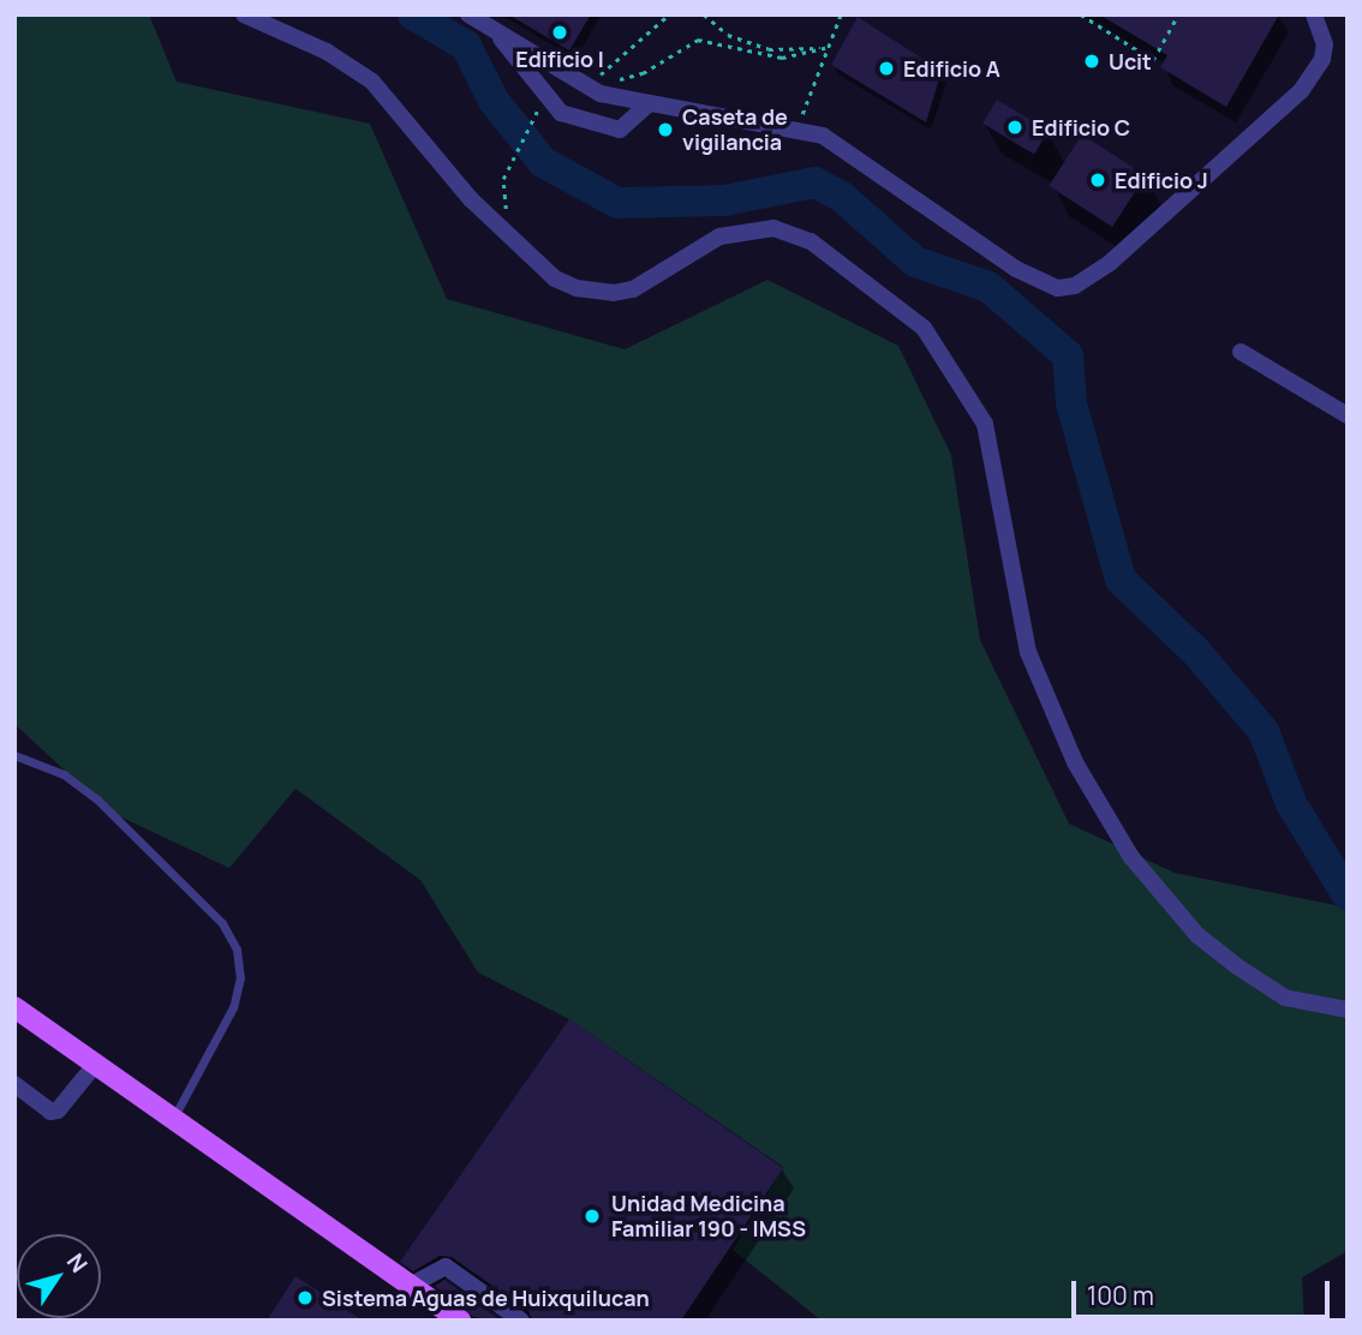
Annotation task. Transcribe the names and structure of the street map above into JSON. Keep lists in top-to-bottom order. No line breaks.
{"places":["Edificio I","Ucit","Edificio A","Edificio C","Caseta de vigilancia","Edificio J","Unidad Medicina Familiar 190 - IMSS","Sistema Aguas de Huixquilucan"],"scale_bar":"100 m","north":"top right"}
